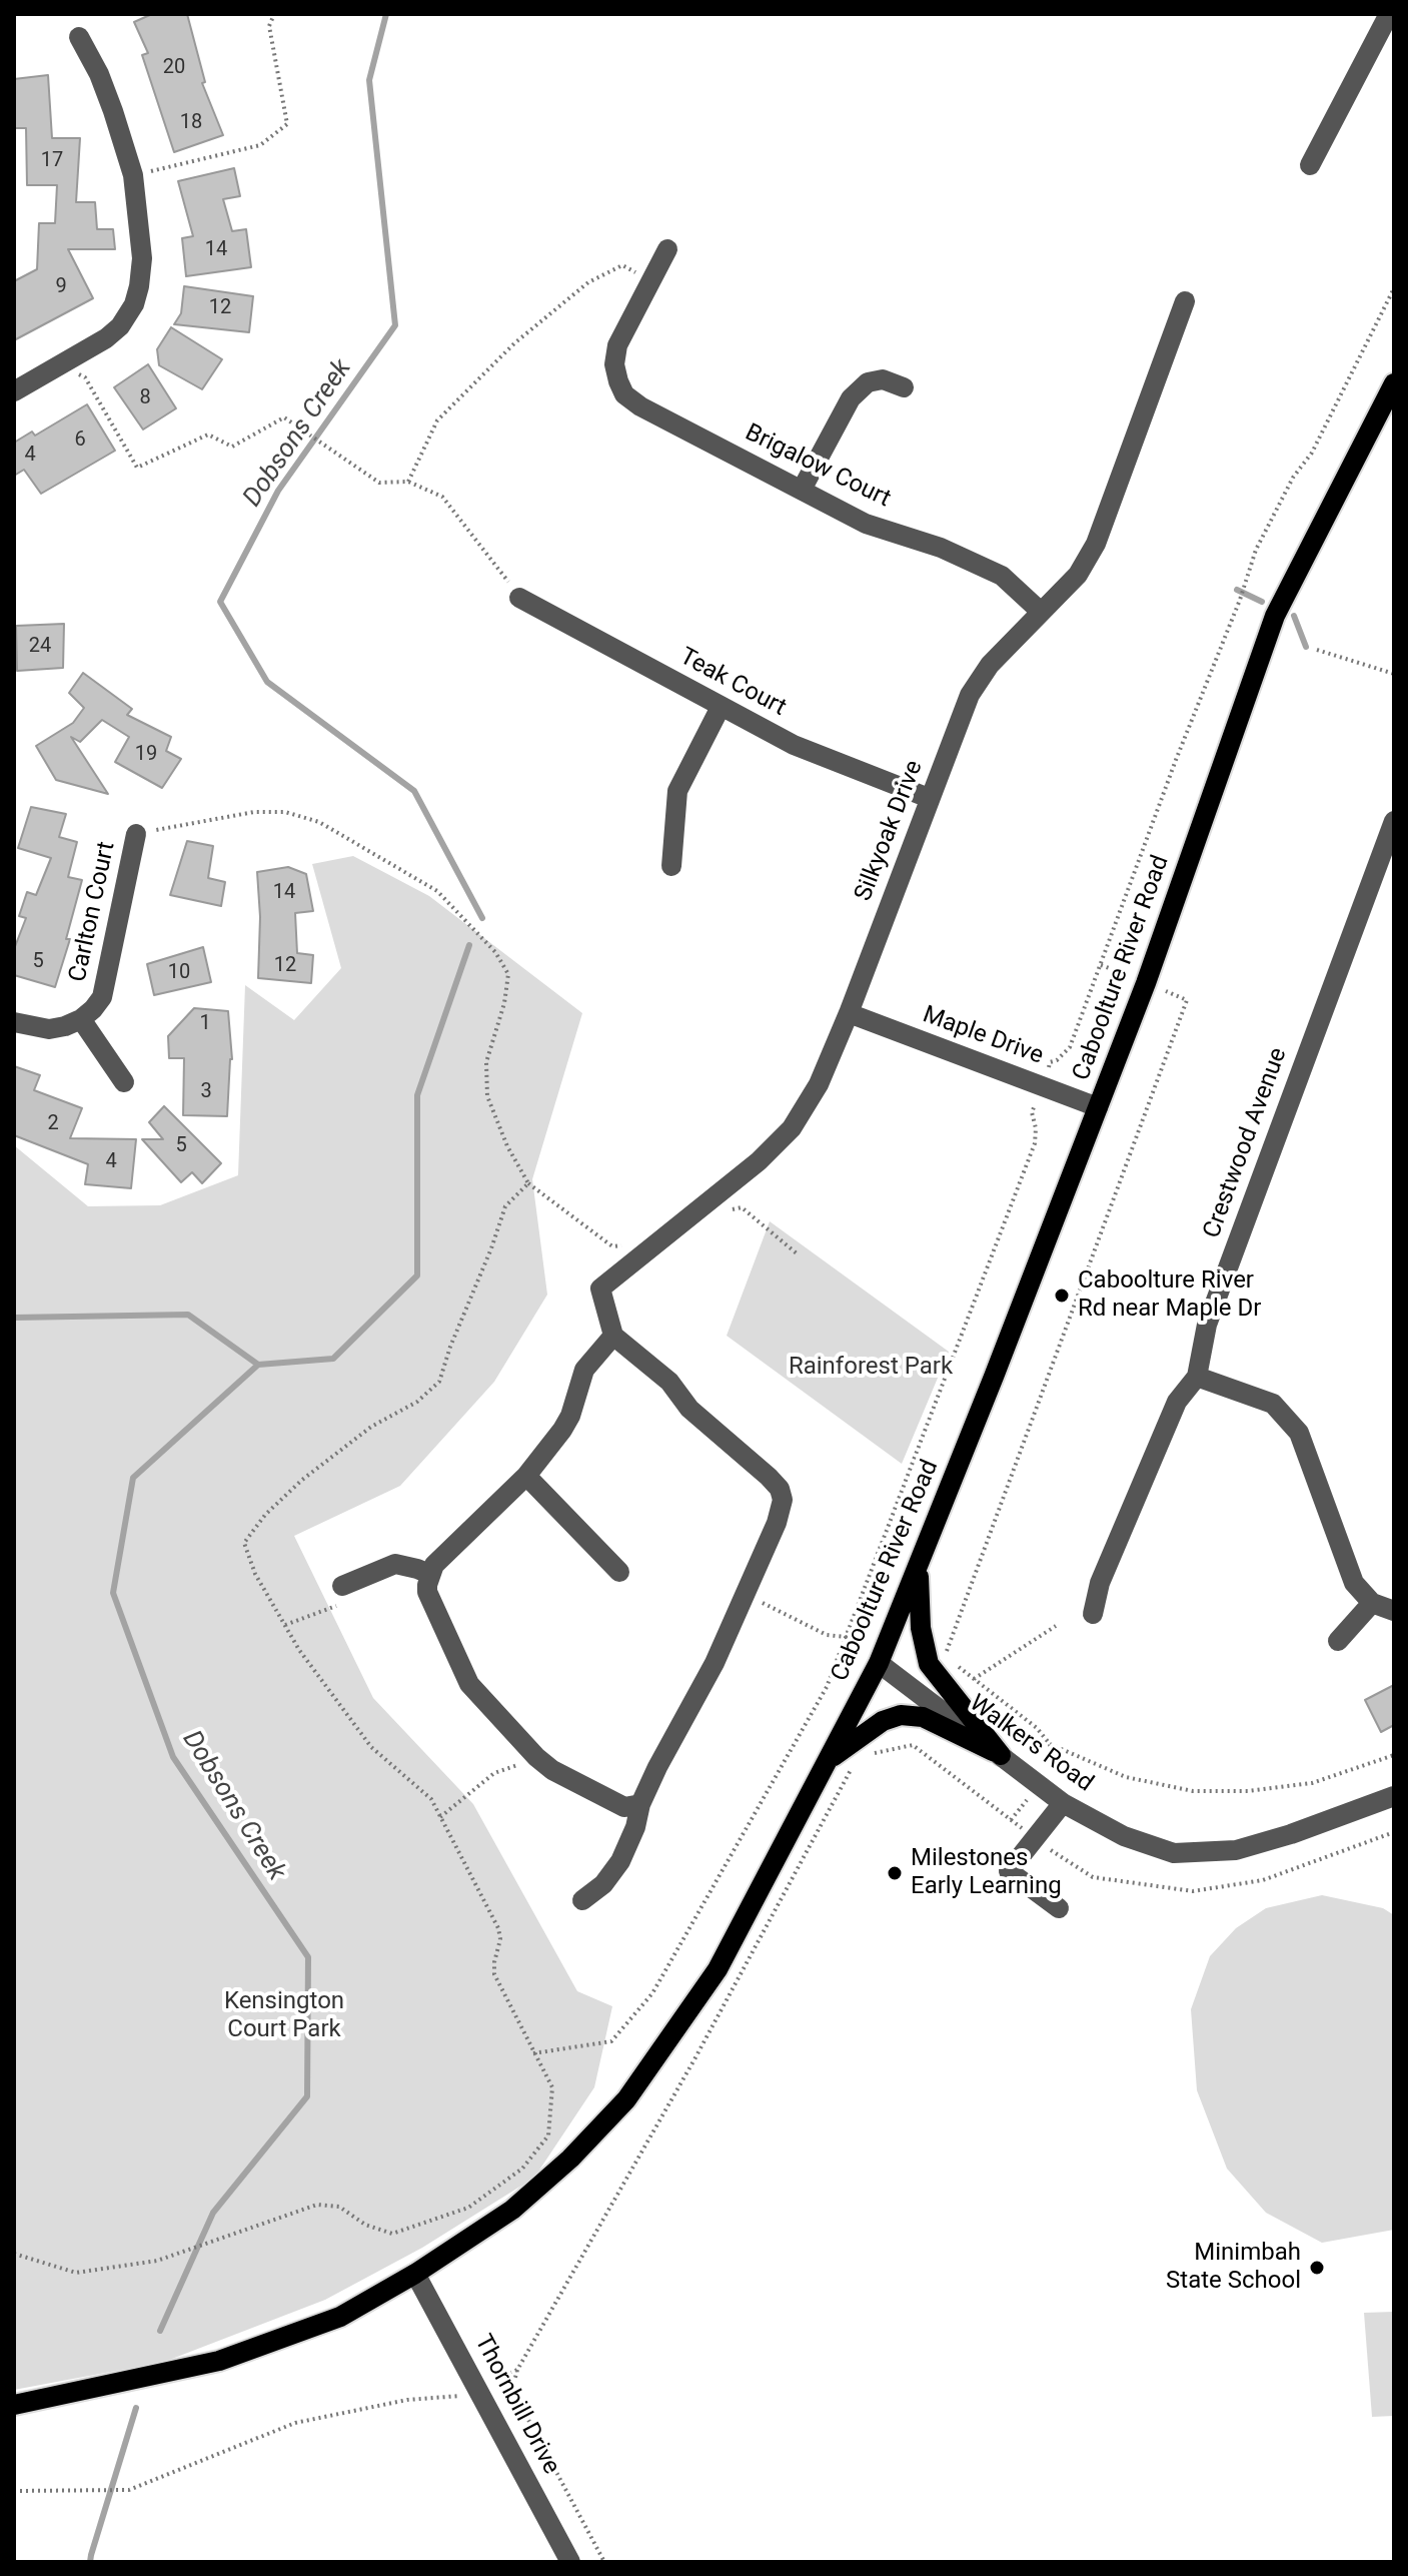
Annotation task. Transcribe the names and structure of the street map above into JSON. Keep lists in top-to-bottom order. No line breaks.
{"streets":{"main road":["Caboolture River Road"],"street":["Brigalow Court","Teak Court","Silkyoak Drive","Carlton Court","Maple Drive","Crestwood Avenue","Walkers Road","Thornbill Drive"]},"crossings":[["Brigalow Court","Silkyoak Drive"],["Teak Court","Silkyoak Drive"],["Silkyoak Drive","Maple Drive"],["Caboolture River Road","Maple Drive"],["Caboolture River Road","Walkers Road"],["Caboolture River Road","Thornbill Drive"]],"water":["Dobsons Creek"],"parks":["Rainforest Park","Kensington Court Park"],"places":["Caboolture River Rd near Maple Dr","Milestones Early Learning","Minimbah State School"],"house_numbers":["20","18","17","14","9","12","8","6","4","24","19","14","5","12","10","1","3","2","5","4"]}
